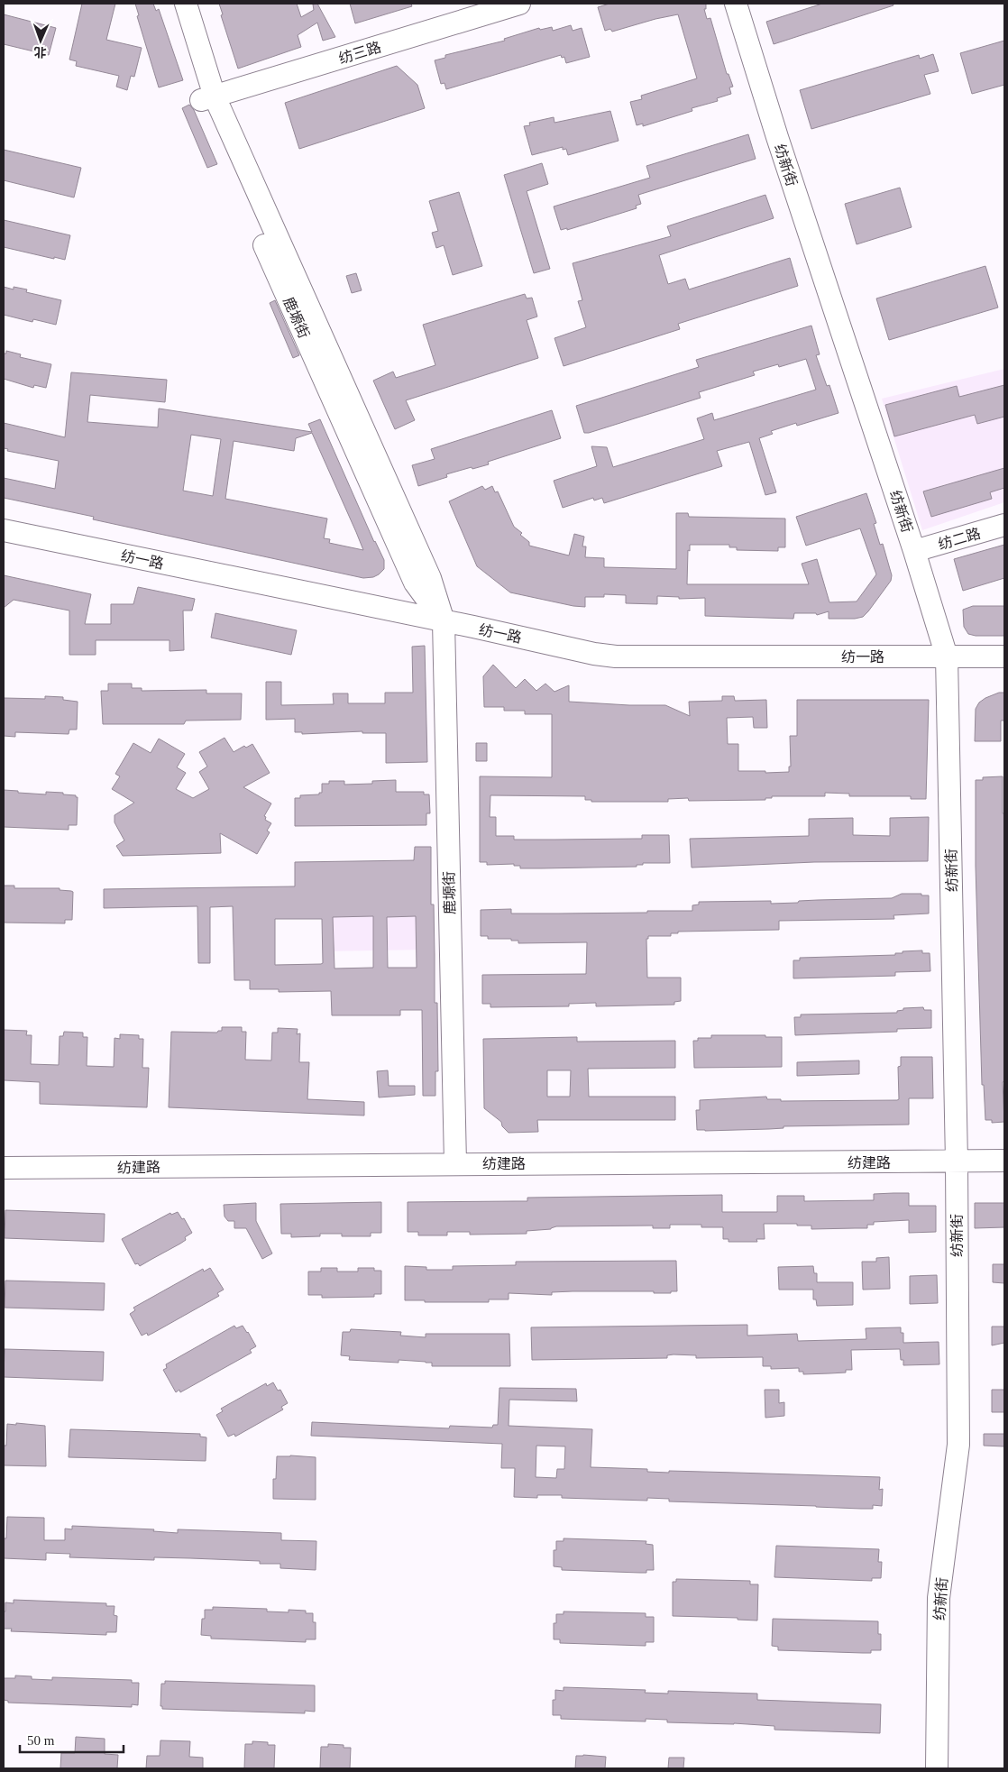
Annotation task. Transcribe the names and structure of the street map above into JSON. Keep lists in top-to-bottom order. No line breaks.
{"streets":{"street":["纺三路","纺新街","鹿塬街","纺二路","纺一路","纺建路"]},"crossings":[["纺三路","鹿塬街"],["纺新街","纺二路"],["纺新街","纺一路"],["纺新街","纺建路"],["鹿塬街","纺一路"],["鹿塬街","纺建路"]],"scale_bar":"50 m","north":"bottom"}
